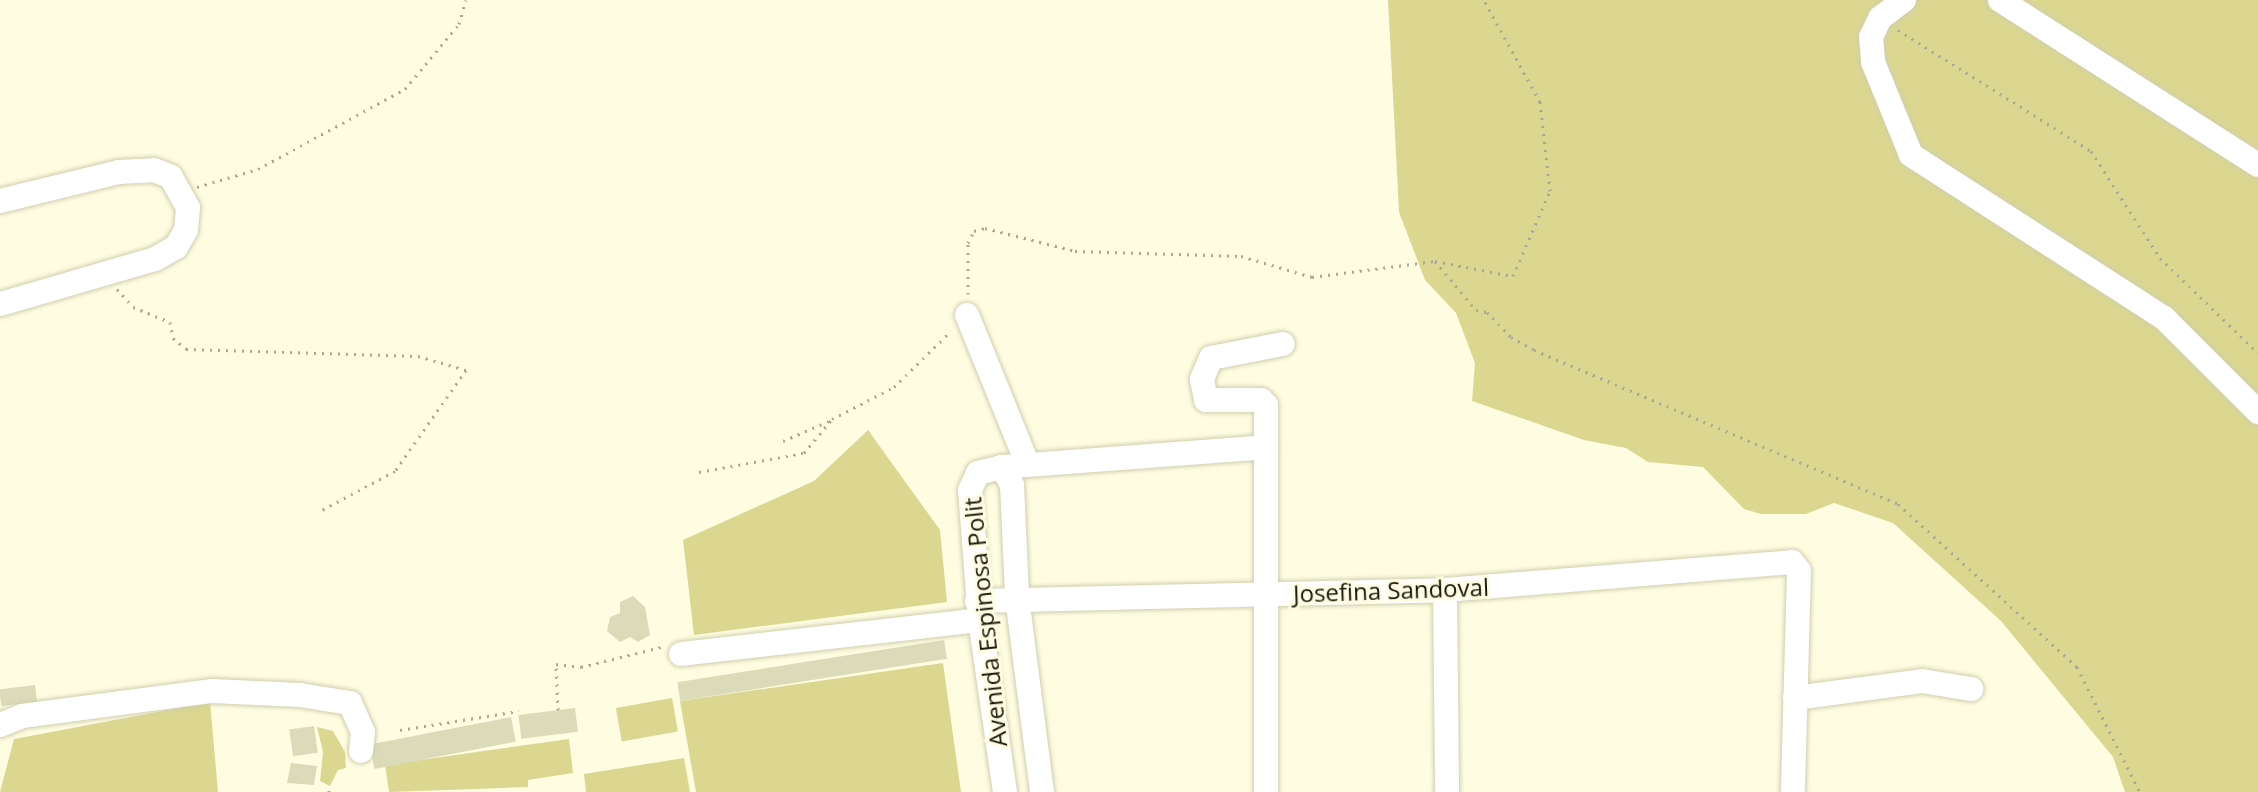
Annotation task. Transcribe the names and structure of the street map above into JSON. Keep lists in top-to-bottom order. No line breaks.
{"streets":{"street":["Josefina Sandoval","Avenida Espinosa Polit"]},"crossings":[["Josefina Sandoval","Avenida Espinosa Polit"]]}
